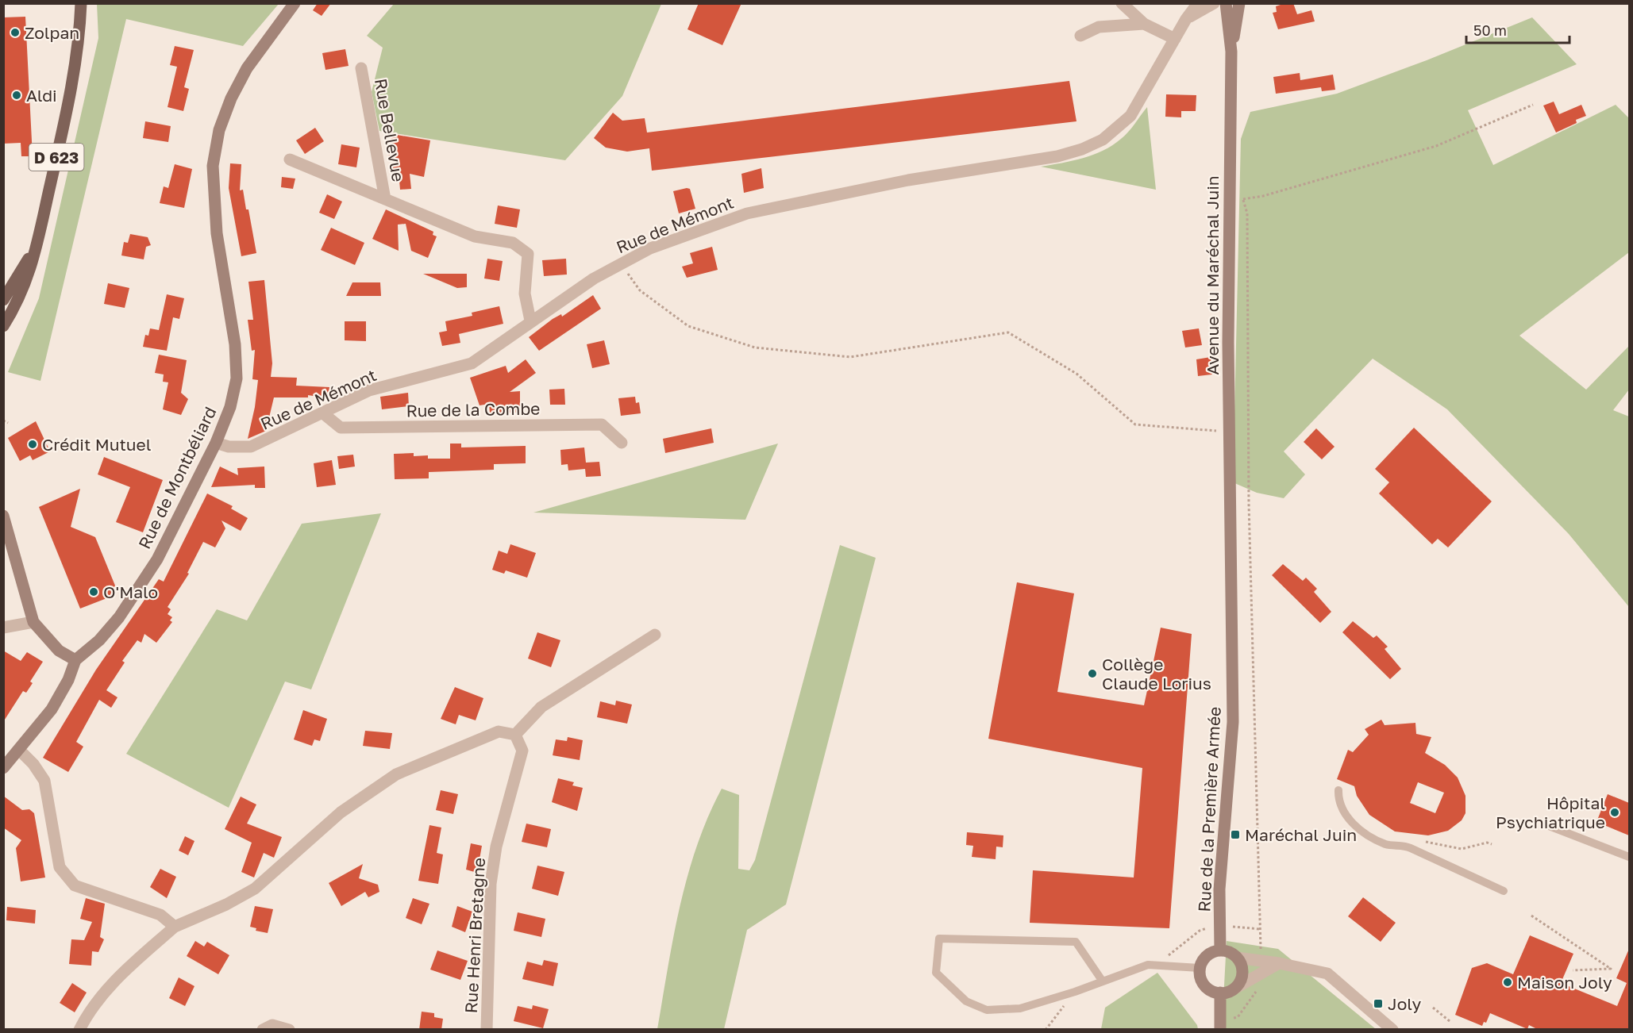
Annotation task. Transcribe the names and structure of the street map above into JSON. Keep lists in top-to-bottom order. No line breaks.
{"streets":{"main road":["D 623"],"street":["Rue Bellevue","Rue de Mémont","Avenue du Maréchal Juin","Rue de la Combe","Rue de Montbéliard","Rue de la Première Armée","Rue Henri Bretagne"]},"crossings":[["Rue Bellevue","Rue de Mémont"],["Rue de Mémont","Rue de la Combe"],["Rue de Mémont","Rue de Montbéliard"],["Avenue du Maréchal Juin","Rue de la Première Armée"]],"places":{"other":["Zolpan","Aldi","Crédit Mutuel","O'Malo","Collège Claude Lorius","Hôpital Psychiatrique","Maison Joly"],"transit":["Maréchal Juin","Joly"]},"scale_bar":"50 m"}
